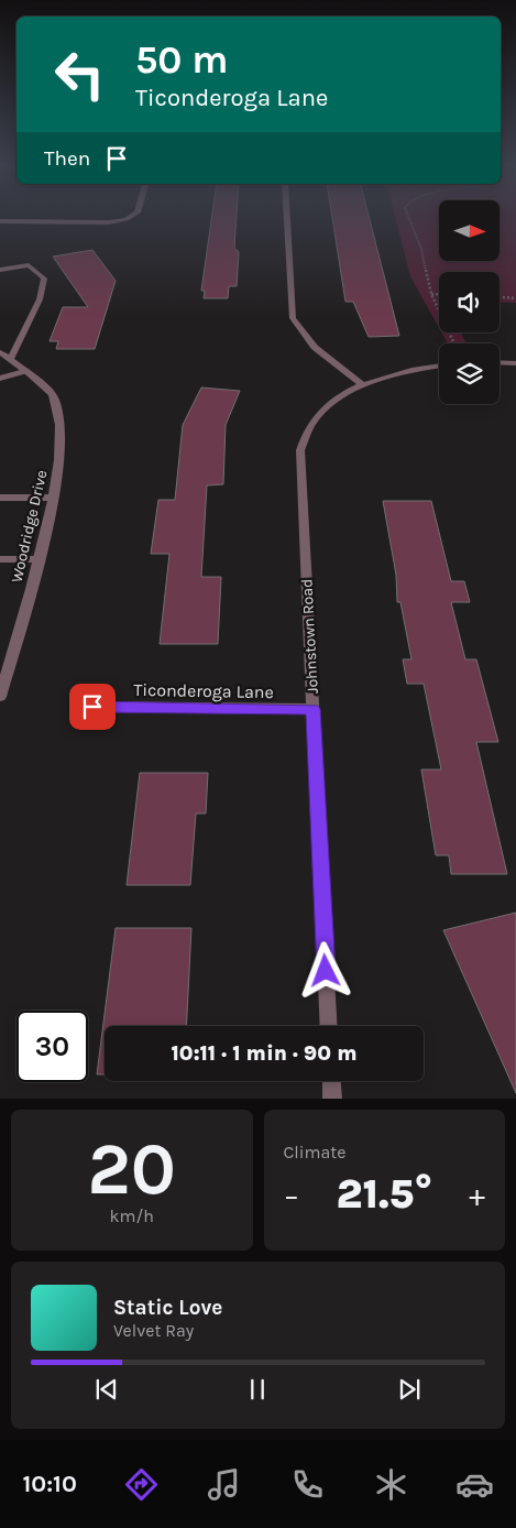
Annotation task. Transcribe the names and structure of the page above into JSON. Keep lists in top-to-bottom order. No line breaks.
{"streets":{"street":["Woodridge Drive","Johnstown Road","Ticonderoga Lane"]},"crossings":[["Johnstown Road","Ticonderoga Lane"]],"north":"right","page":{"turn":["50 m","Ticonderoga Lane"],"then":"Then","limit":"30","trip":"10:11 · 1 min · 90 m","tile":[["20","km/h"],"Climate"],"heat":["−","21.5°","+"],"song":["Static Love","Velvet Ray"],"tabs":"10:10"}}
